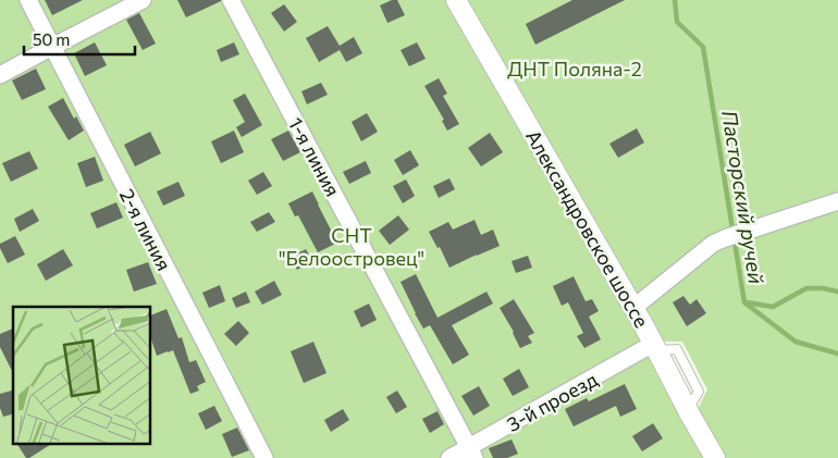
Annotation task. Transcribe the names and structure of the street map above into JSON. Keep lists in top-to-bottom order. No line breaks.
{"streets":{"street":["1-я линия","Александровское шоссе","2-я линия","3-й проезд"]},"crossings":[["1-я линия","3-й проезд"],["Александровское шоссе","3-й проезд"]],"water":["Пасторский ручей"],"parks":["ДНТ Поляна-2","СНТ \"Белоостровец\""],"scale_bar":"50 m"}
